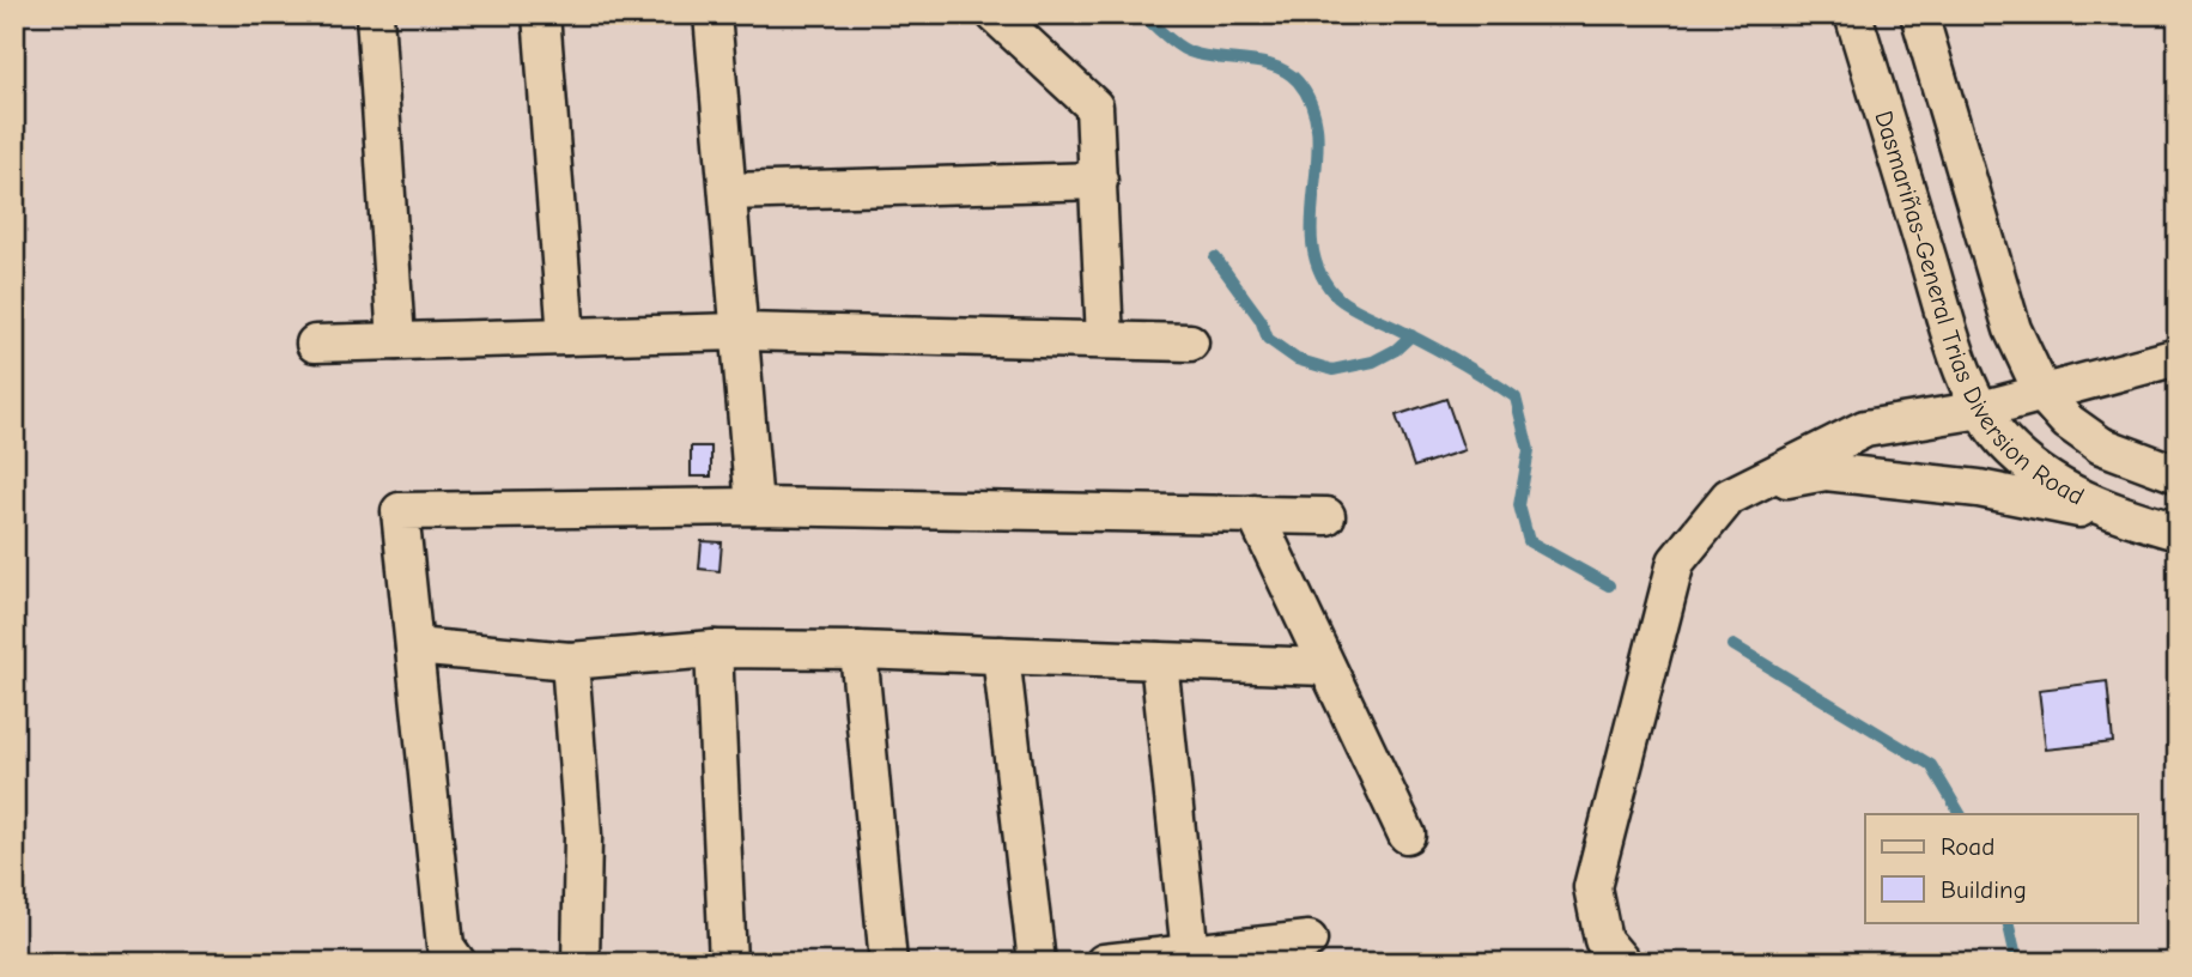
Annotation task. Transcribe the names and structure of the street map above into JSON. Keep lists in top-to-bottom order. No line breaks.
{"streets":{"street":["Dasmariñas-General Trias Diversion Road"]},"legend":["Road","Building"]}
